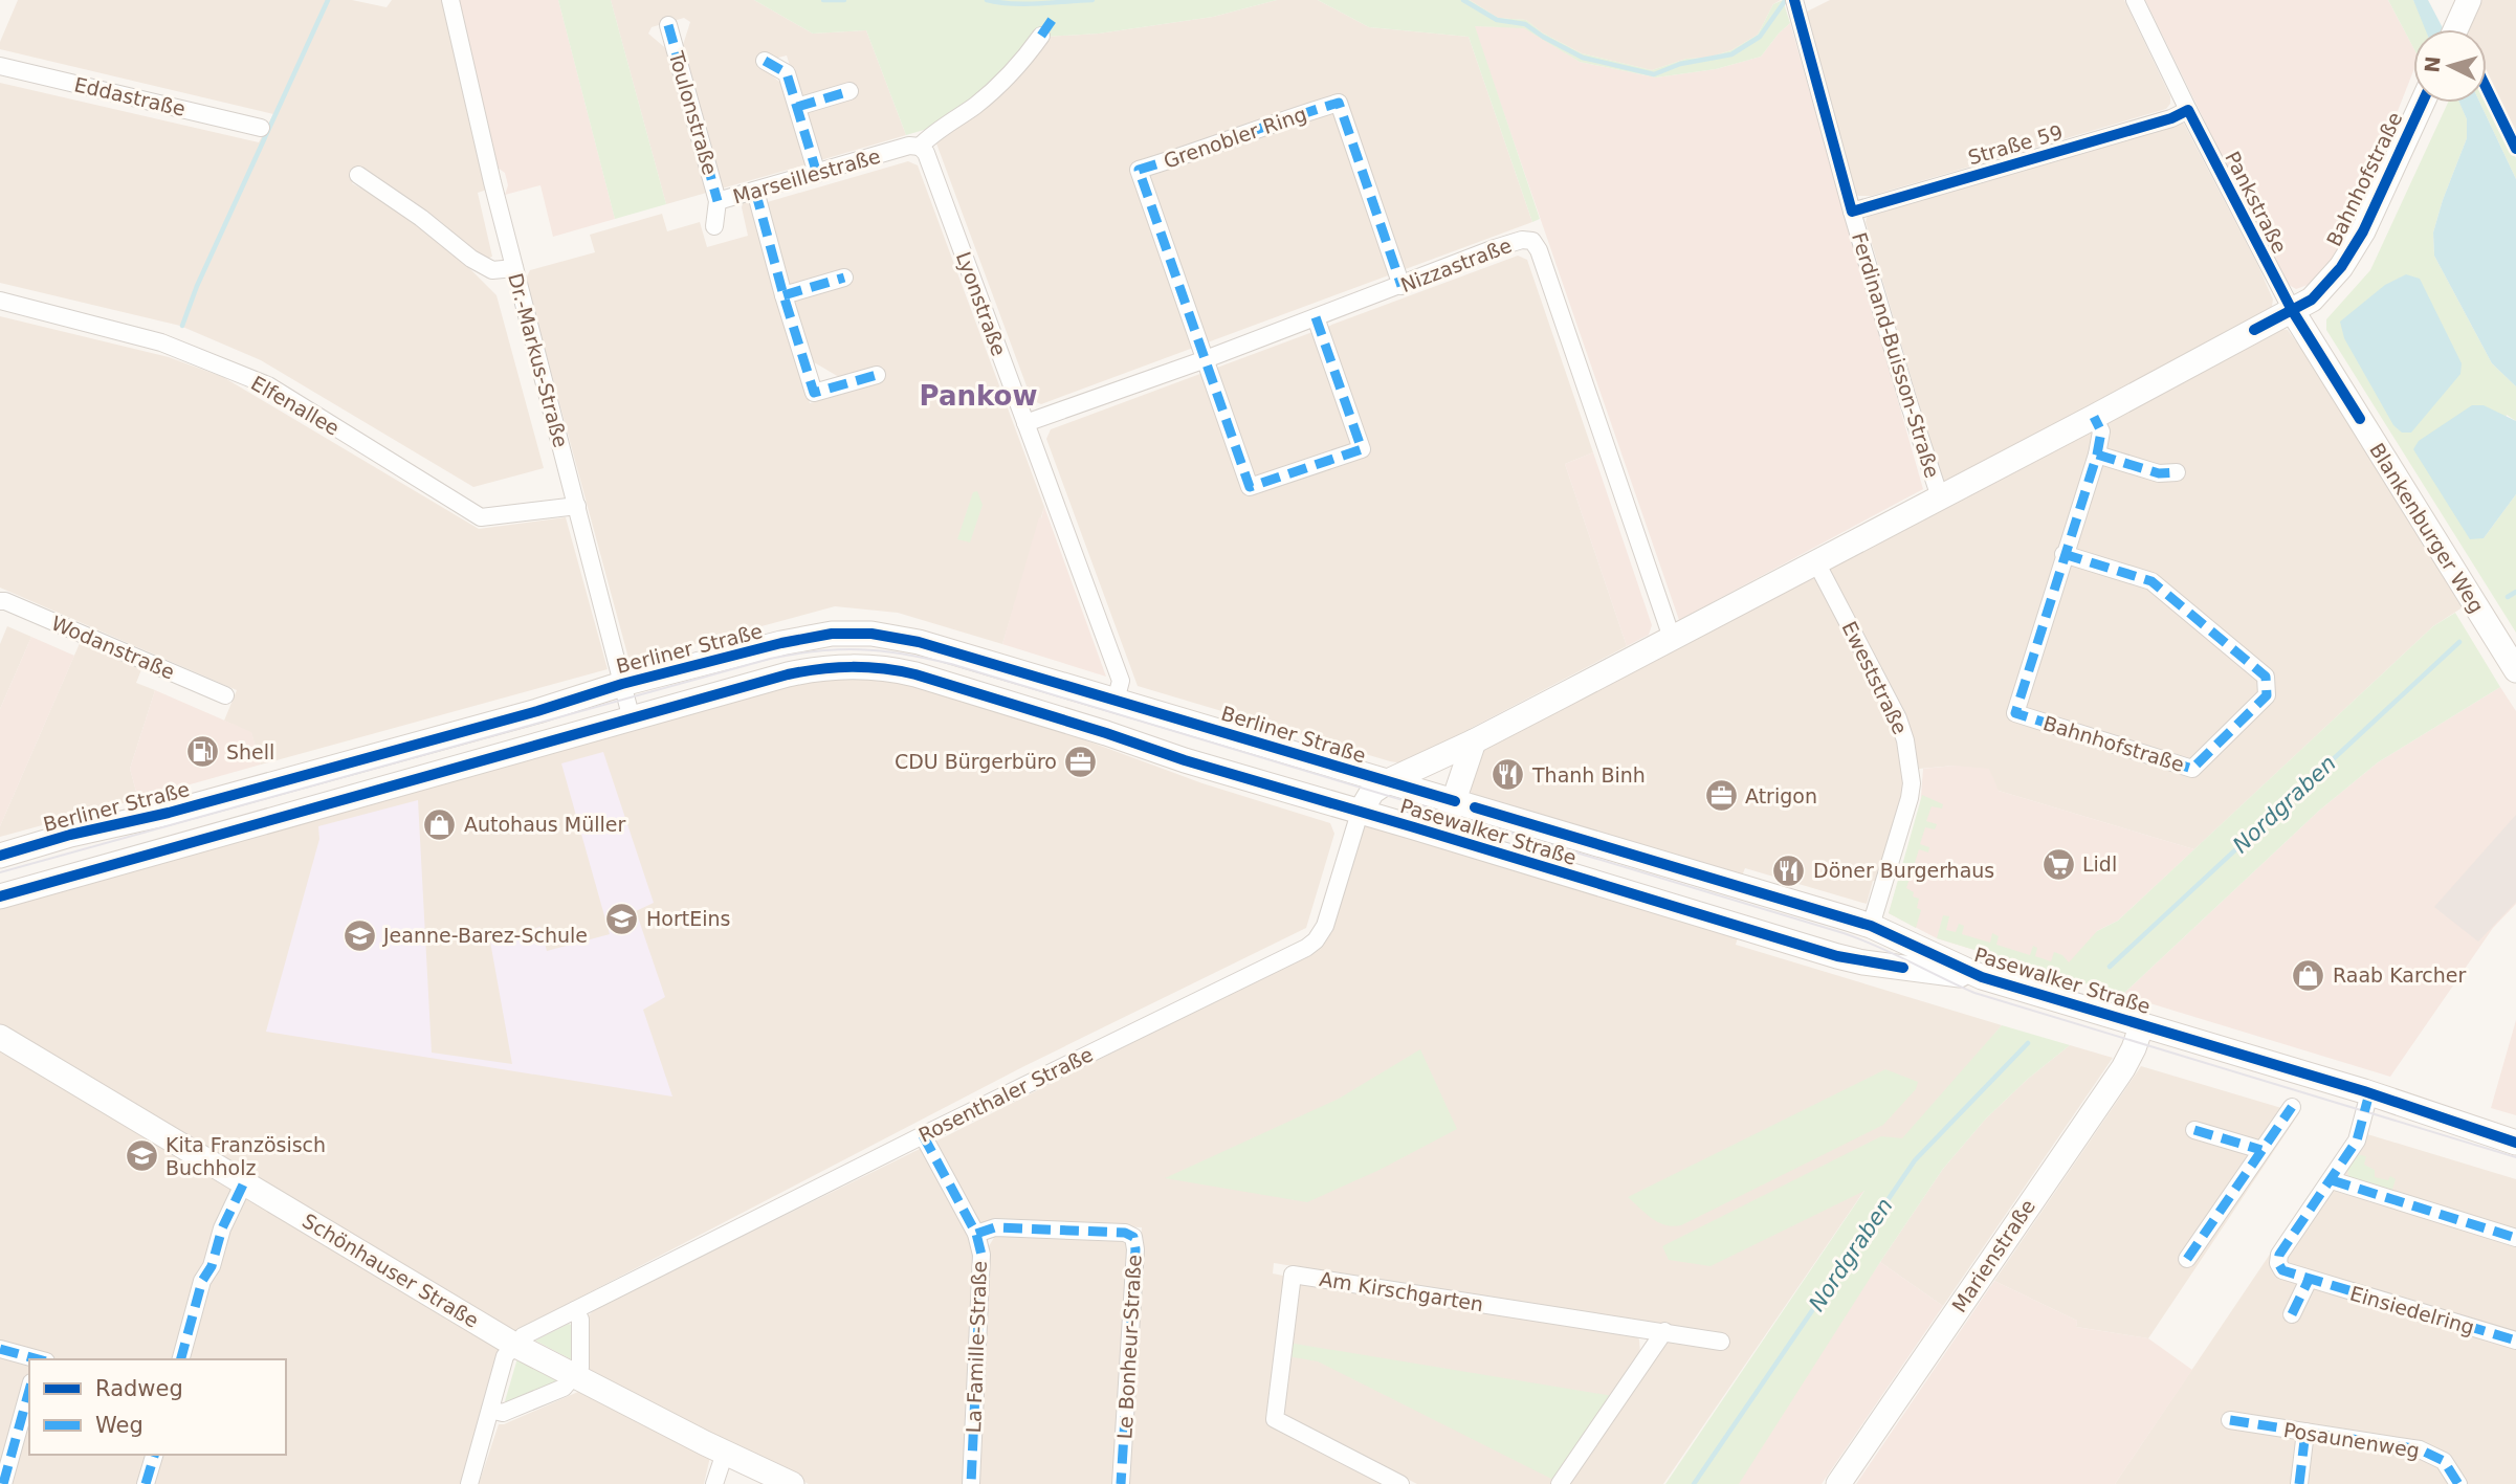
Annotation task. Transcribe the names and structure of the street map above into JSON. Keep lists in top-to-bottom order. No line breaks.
{"streets":{"main road":["Bahnhofstraße","Blankenburger Weg","Berliner Straße","Pasewalker Straße","Marienstraße","Schönhauser Straße"],"street":["Eddastraße","Toulonstraße","Grenobler Ring","Straße 59","Marseillestraße","Pankstraße","Nizzastraße","Lyonstraße","Ferdinand-Buisson-Straße","Dr.-Markus-Straße","Elfenallee","Wodanstraße","Eweststraße","Rosenthaler Straße","Am Kirschgarten","Einsiedelring","La Famille-Straße","Le Bonheur-Straße","Posaunenweg"]},"crossings":[["Toulonstraße","Marseillestraße"],["Grenobler Ring","Nizzastraße"],["Straße 59","Pankstraße"],["Straße 59","Ferdinand-Buisson-Straße"],["Marseillestraße","Lyonstraße"],["Bahnhofstraße","Pankstraße"],["Bahnhofstraße","Nizzastraße"],["Bahnhofstraße","Ferdinand-Buisson-Straße"],["Bahnhofstraße","Blankenburger Weg"],["Bahnhofstraße","Berliner Straße"],["Bahnhofstraße","Eweststraße"],["Bahnhofstraße","Pasewalker Straße"],["Pankstraße","Blankenburger Weg"],["Nizzastraße","Lyonstraße"],["Lyonstraße","Berliner Straße"],["Dr.-Markus-Straße","Elfenallee"],["Dr.-Markus-Straße","Berliner Straße"],["Berliner Straße","Pasewalker Straße"],["Eweststraße","Pasewalker Straße"],["Pasewalker Straße","Rosenthaler Straße"],["Pasewalker Straße","Marienstraße"],["Pasewalker Straße","Einsiedelring"],["Rosenthaler Straße","Schönhauser Straße"],["Rosenthaler Straße","La Famille-Straße"],["La Famille-Straße","Le Bonheur-Straße"]],"districts":["Pankow"],"water":["Nordgraben"],"places":{"fuel station":["Shell"],"office":["CDU Bürgerbüro","Atrigon"],"restaurant":["Thanh Binh","Döner Burgerhaus"],"shop":["Autohaus Müller","Raab Karcher"],"supermarket":["Lidl"],"school or university":["HortEins","Jeanne-Barez-Schule","Kita Französisch Buchholz"]},"legend":["Radweg","Weg"],"north":"left"}
